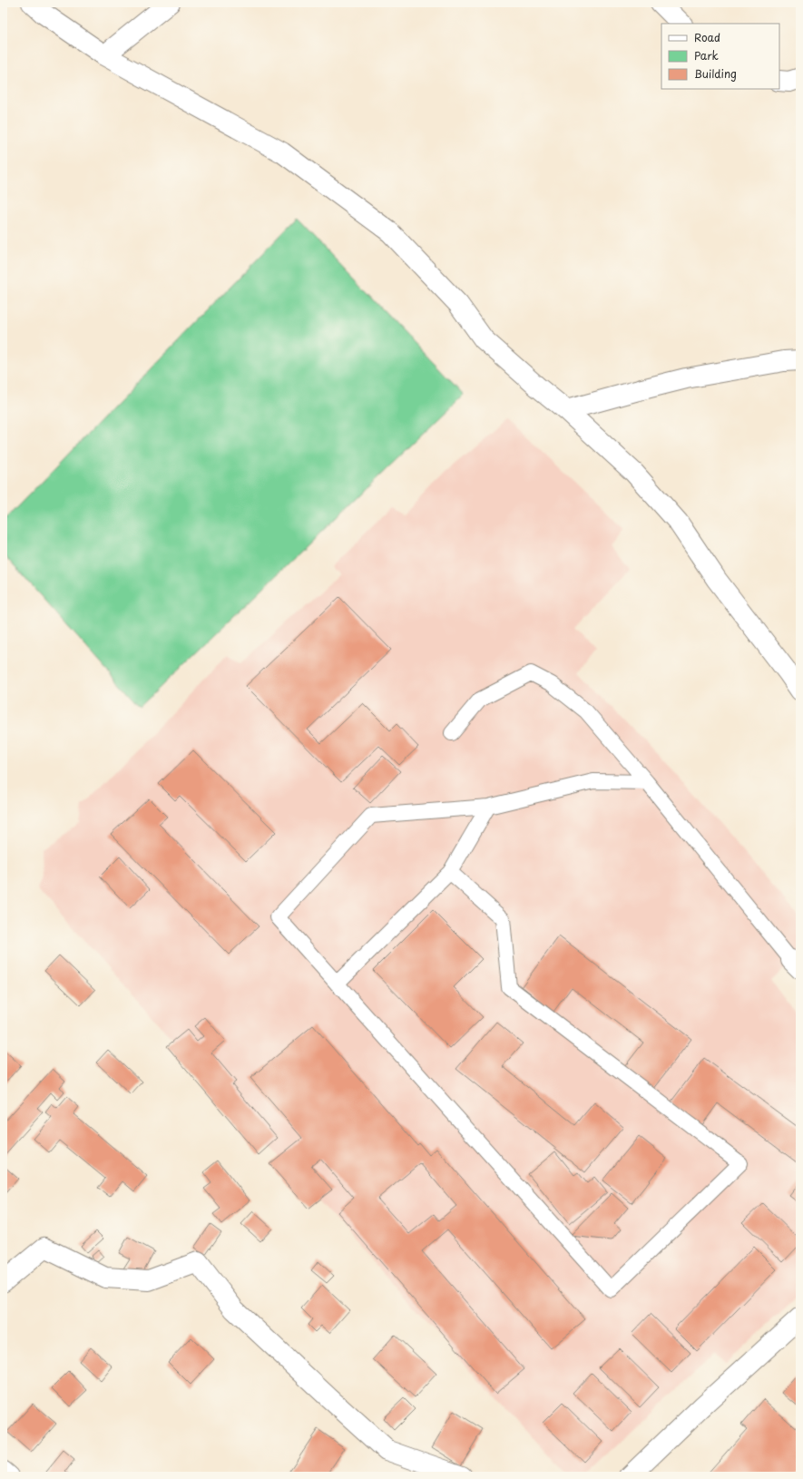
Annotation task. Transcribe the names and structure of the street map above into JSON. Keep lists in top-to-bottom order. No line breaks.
{"legend":["Road","Park","Building"]}
